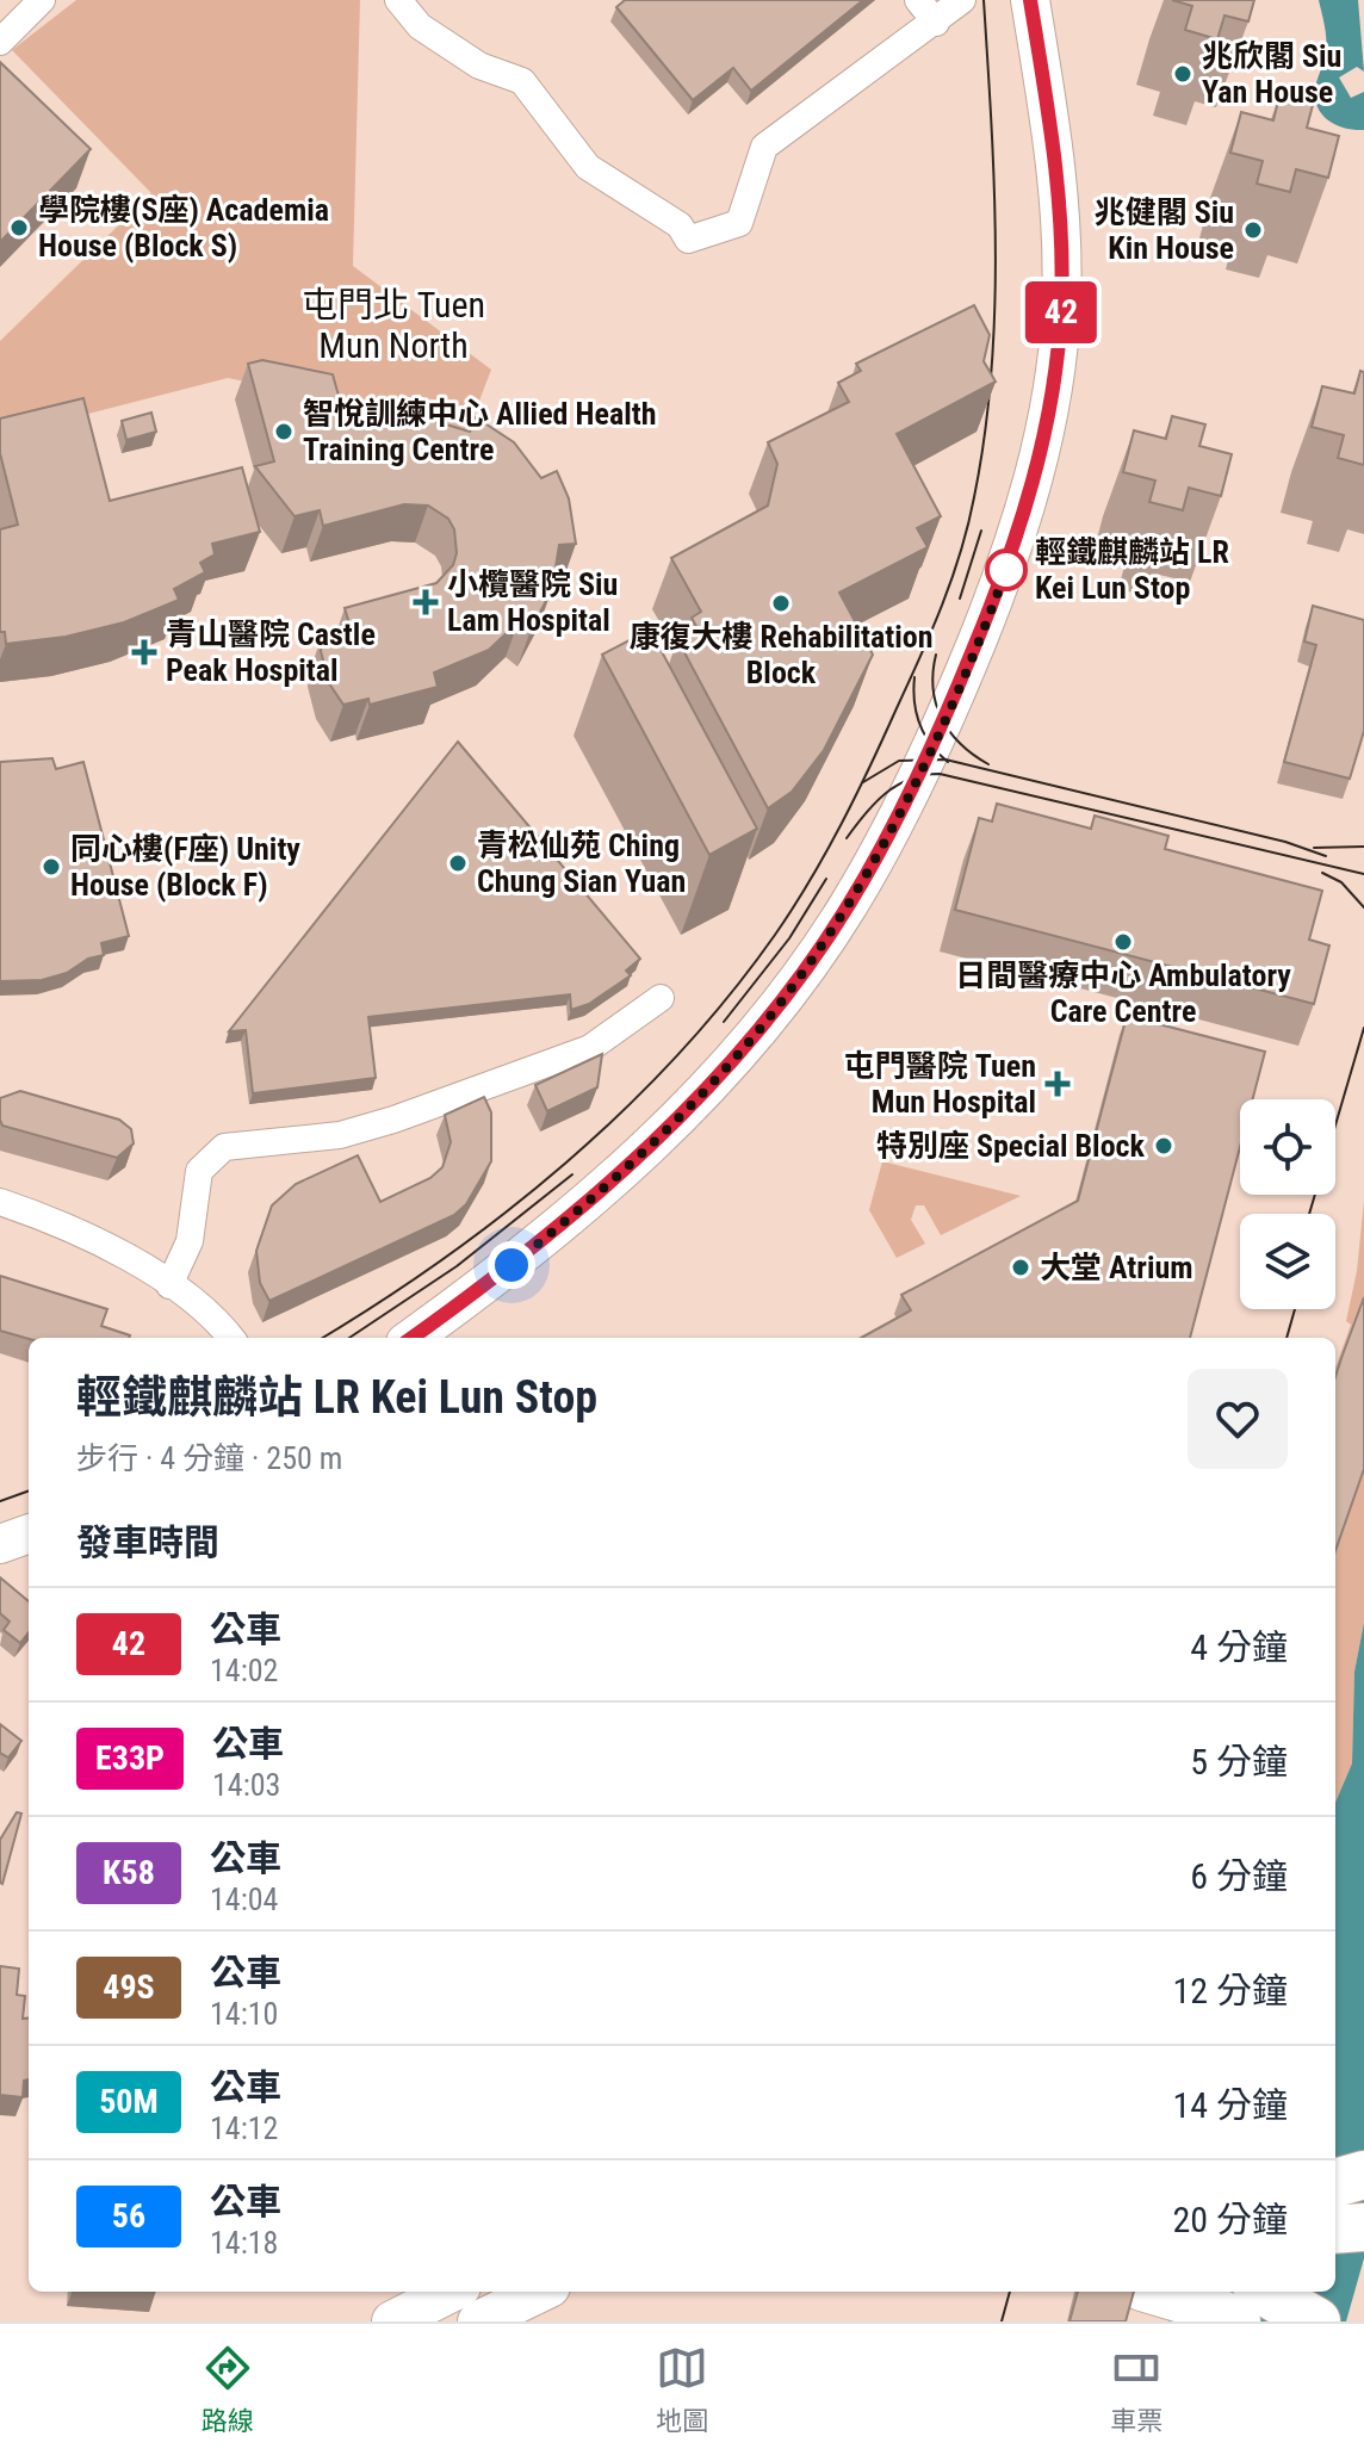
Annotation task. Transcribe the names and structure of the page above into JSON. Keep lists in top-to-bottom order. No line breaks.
{"districts":["屯門北 Tuen Mun North"],"places":{"other":["兆欣閣 Siu Yan House","學院樓(S座) Academia House (Block S)","兆健閣 Siu Kin House","智悅訓練中心 Allied Health Training Centre","輕鐵麒麟站 LR Kei Lun Stop","康復大樓 Rehabilitation Block","青松仙苑 Ching Chung Sian Yuan","同心樓(F座) Unity House (Block F)","日間醫療中心 Ambulatory Care Centre","特別座 Special Block","大堂 Atrium"],"health":["小欖醫院 Siu Lam Hospital","青山醫院 Castle Peak Hospital","屯門醫院 Tuen Mun Hospital"]},"lines":["bus line 42"],"page":{"on_map":"42","heading":[["輕鐵麒麟站 LR Kei Lun Stop","步行 · 4 分鐘 · 250 m"],"發車時間"],"list":[{"mark":"42","name":"公車","note":"14:02","value":"4 分鐘"},{"mark":"E33P","name":"公車","note":"14:03","value":"5 分鐘"},{"mark":"K58","name":"公車","note":"14:04","value":"6 分鐘"},{"mark":"49S","name":"公車","note":"14:10","value":"12 分鐘"},{"mark":"50M","name":"公車","note":"14:12","value":"14 分鐘"},{"mark":"56","name":"公車","note":"14:18","value":"20 分鐘"}],"tabs":["路線","地圖","車票"]}}
